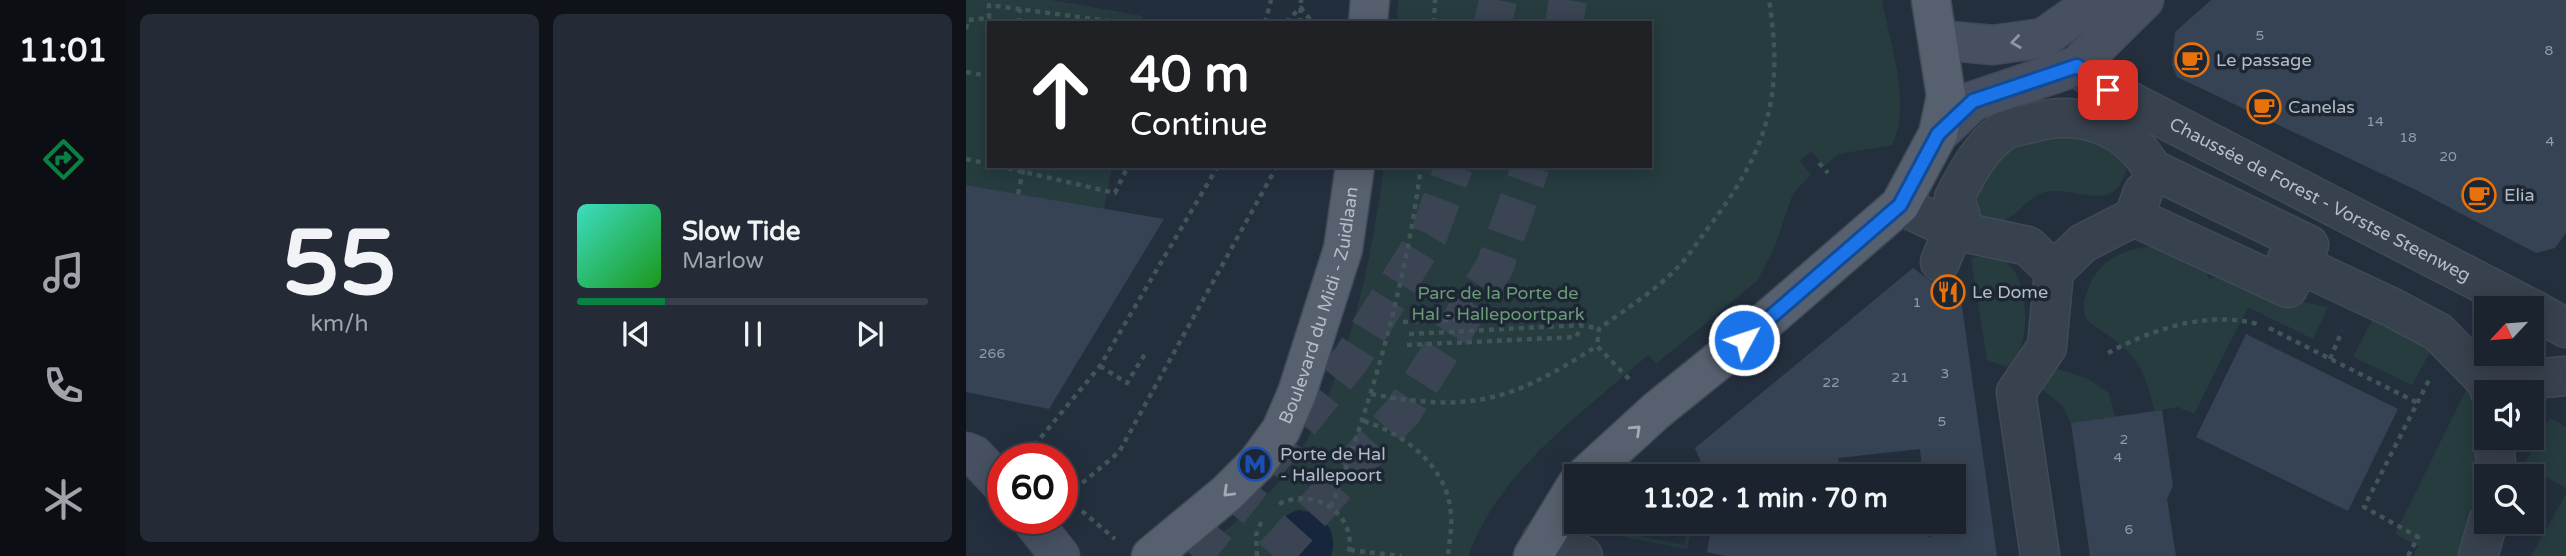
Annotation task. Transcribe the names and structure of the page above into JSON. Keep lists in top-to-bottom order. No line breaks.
{"streets":{"main road":["Boulevard du Midi - Zuidlaan"],"street":["Chaussée de Forest - Vorstse Steenweg"]},"one_way":["Boulevard du Midi - Zuidlaan"],"parks":["Parc de la Porte de Hal - Hallepoortpark"],"places":{"cafe":["Le passage","Canelas","Elia"],"restaurant":["Le Dome"],"metro station":["Porte de Hal - Hallepoort"]},"house_numbers":["5","8","14","18","4","20","1","266","3","21","22","5","2","4","6"],"north":"bottom left","page":{"tabs":"11:01","tile":["55","km/h"],"turn":["40 m","Continue"],"song":["Slow Tide","Marlow"],"limit":"60","trip":"11:02 · 1 min · 70 m"}}
